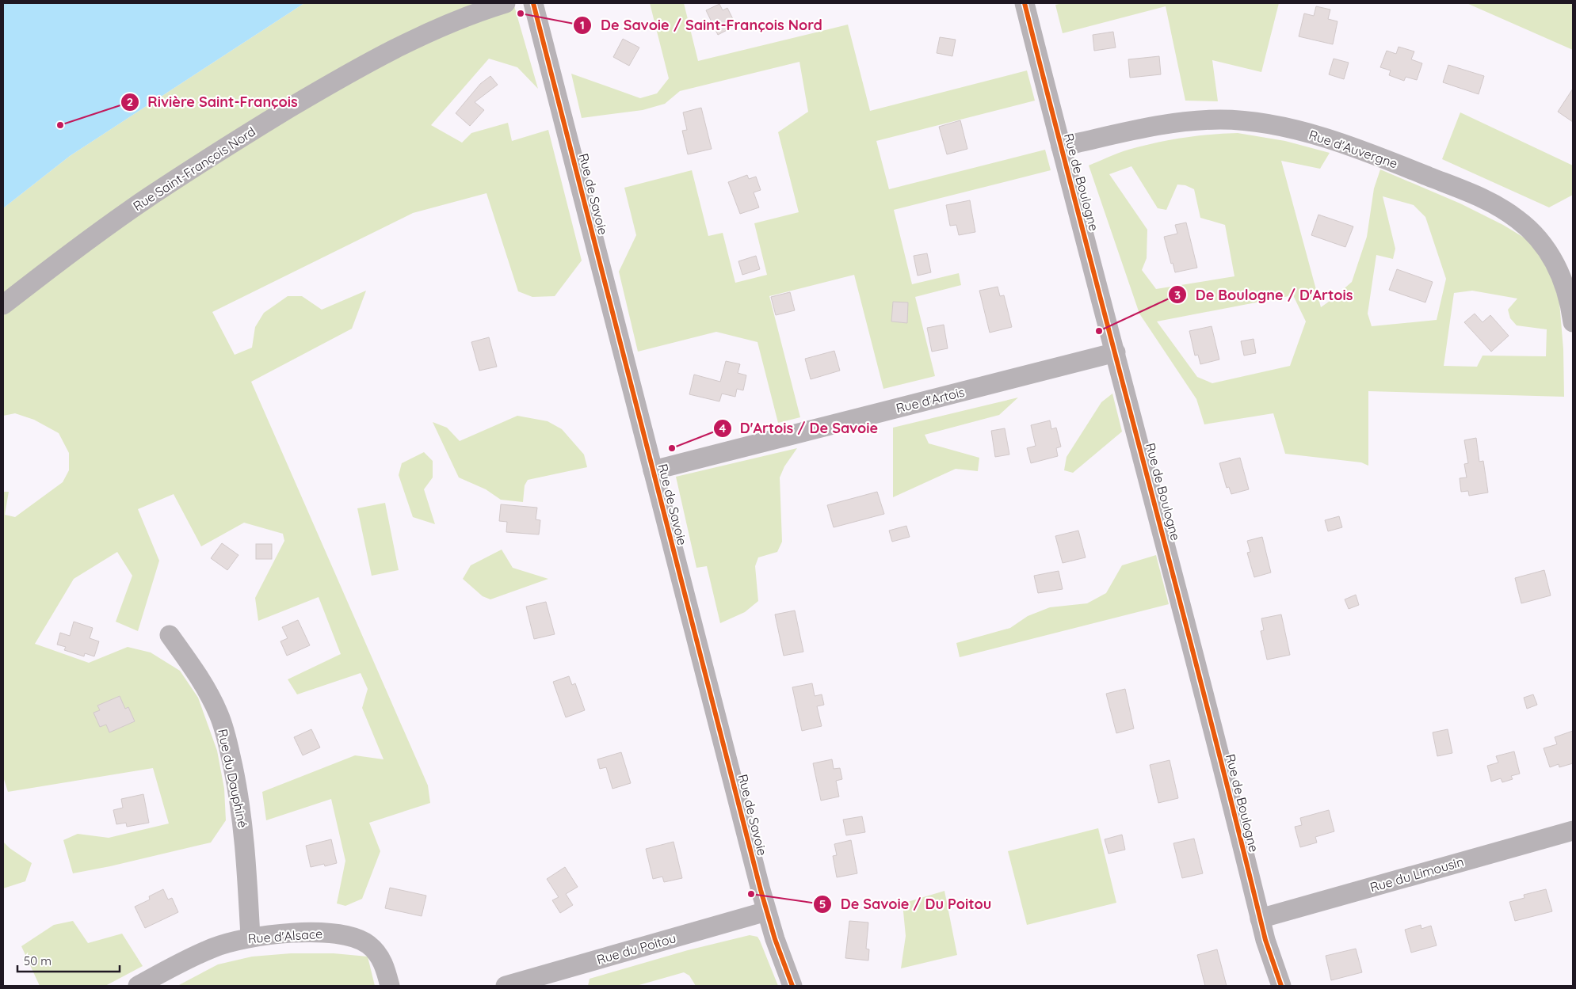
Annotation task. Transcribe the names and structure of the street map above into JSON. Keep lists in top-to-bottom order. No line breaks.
{"streets":{"street":["Rue d'Auvergne","Rue Saint-François Nord","Rue de Boulogne","Rue de Savoie","Rue d'Artois","Rue du Dauphiné","Rue du Limousin","Rue d'Alsace","Rue du Poitou"]},"crossings":[["Rue d'Auvergne","Rue de Boulogne"],["Rue de Boulogne","Rue d'Artois"],["Rue de Boulogne","Rue du Limousin"],["Rue de Savoie","Rue d'Artois"],["Rue de Savoie","Rue du Poitou"],["Rue du Dauphiné","Rue d'Alsace"]],"places":["De Savoie / Saint-François Nord","Rivière Saint-François","De Boulogne / D'Artois","D'Artois / De Savoie","De Savoie / Du Poitou"],"scale_bar":"50 m"}
